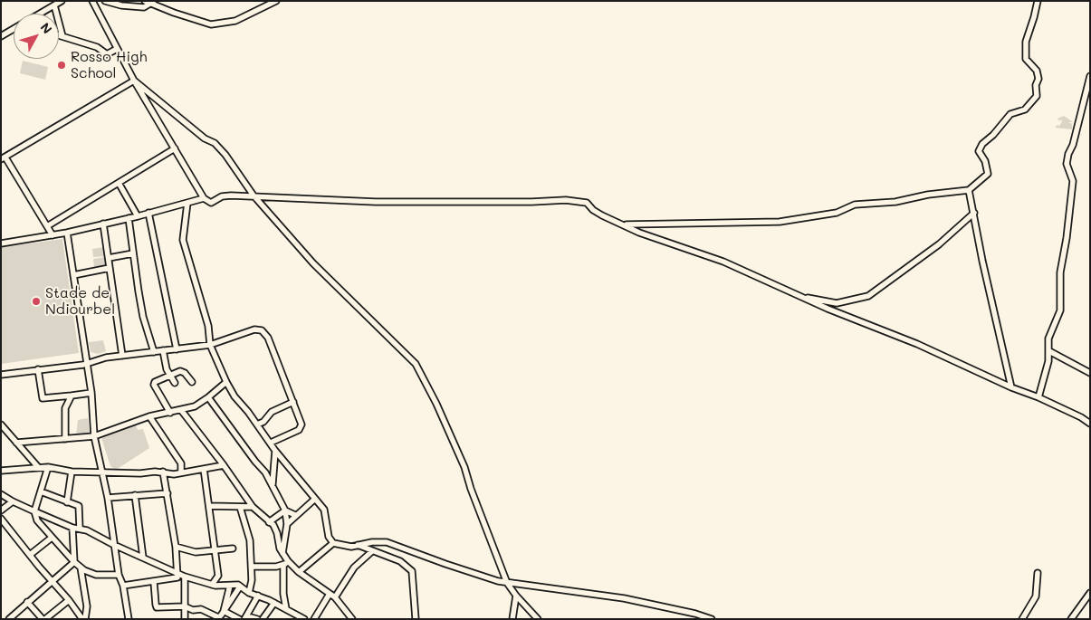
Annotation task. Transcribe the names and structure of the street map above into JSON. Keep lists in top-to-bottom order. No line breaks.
{"places":["Rosso High School","Stade de Ndiourbel"],"north":"top right"}
